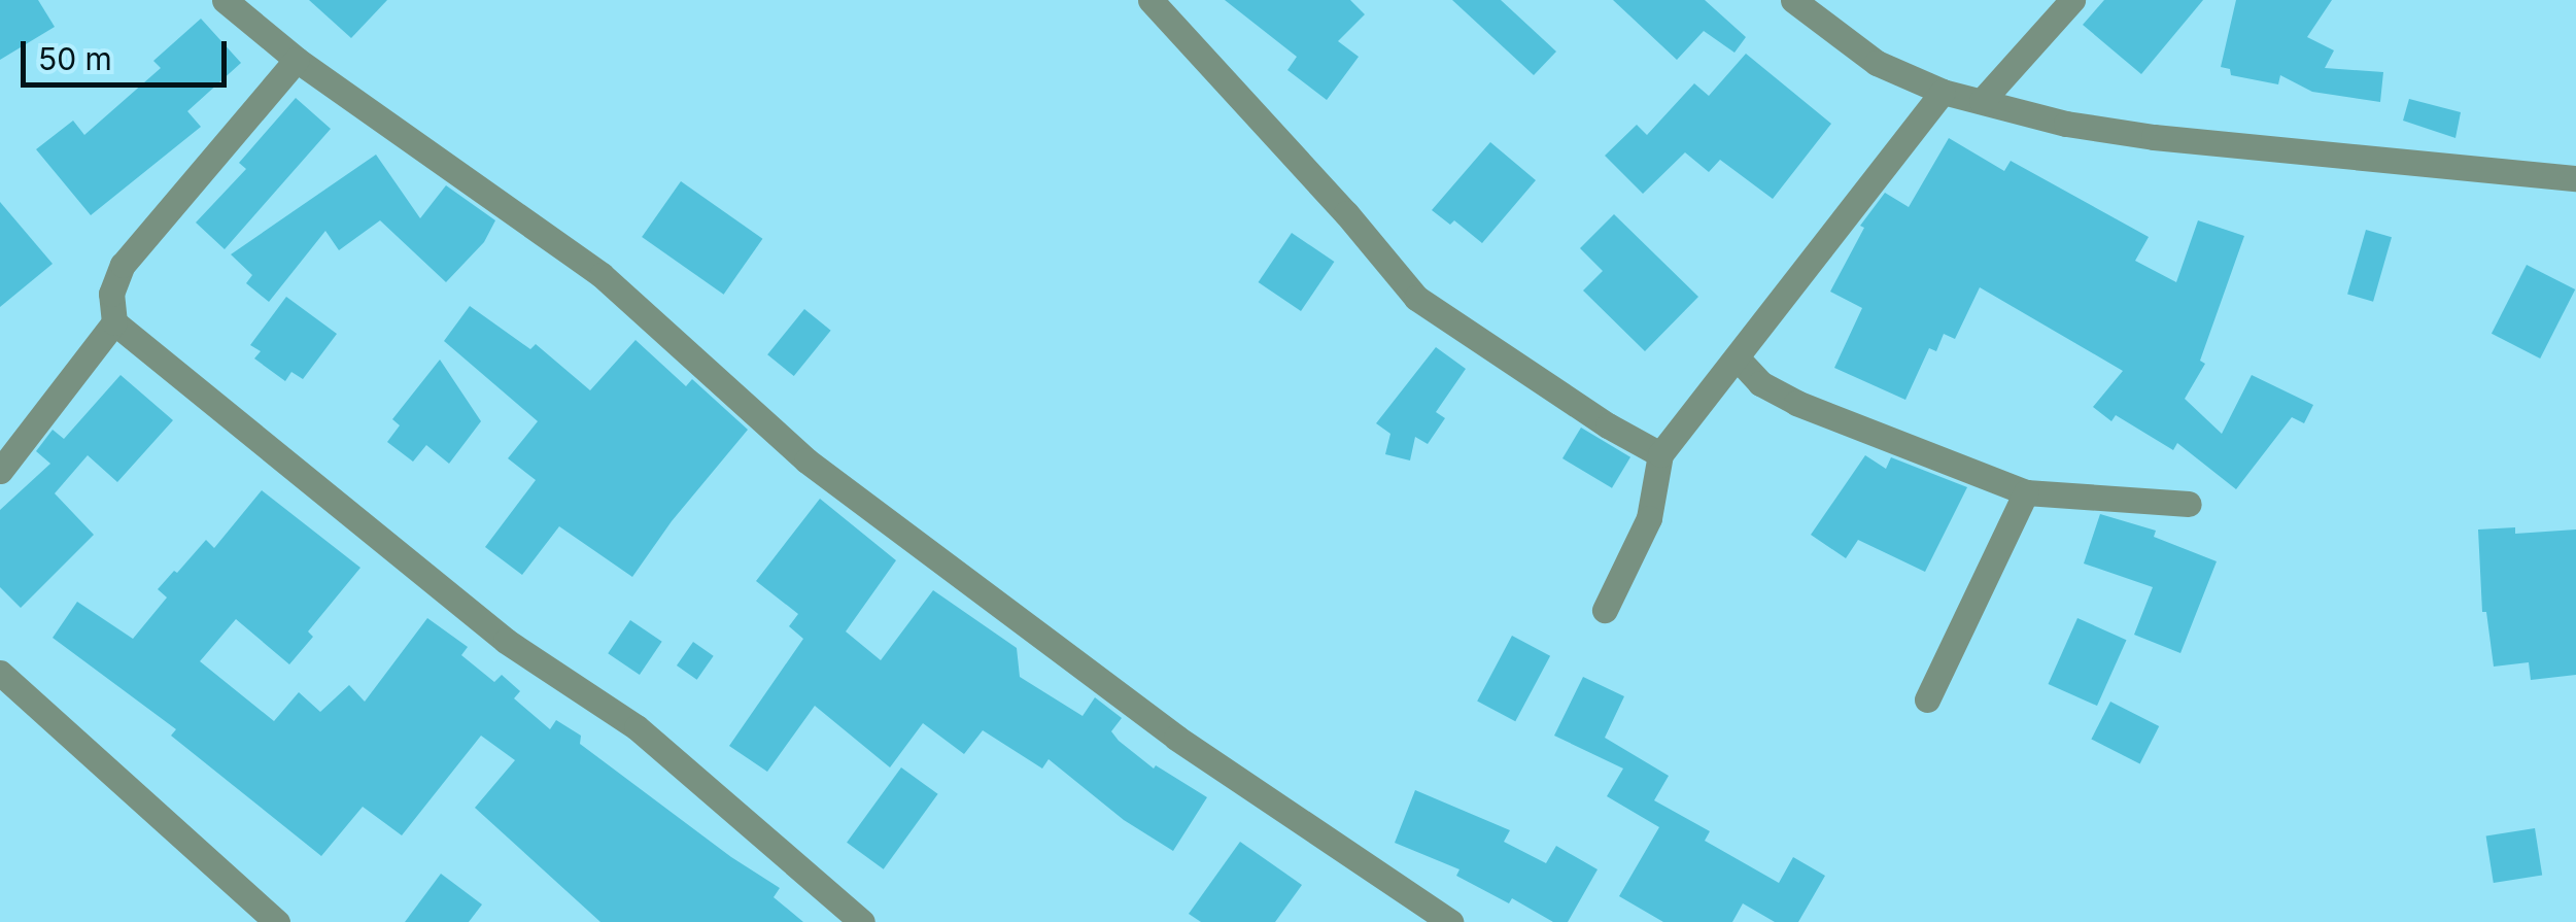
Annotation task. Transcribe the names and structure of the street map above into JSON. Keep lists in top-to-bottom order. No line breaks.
{"scale_bar":"50 m"}
